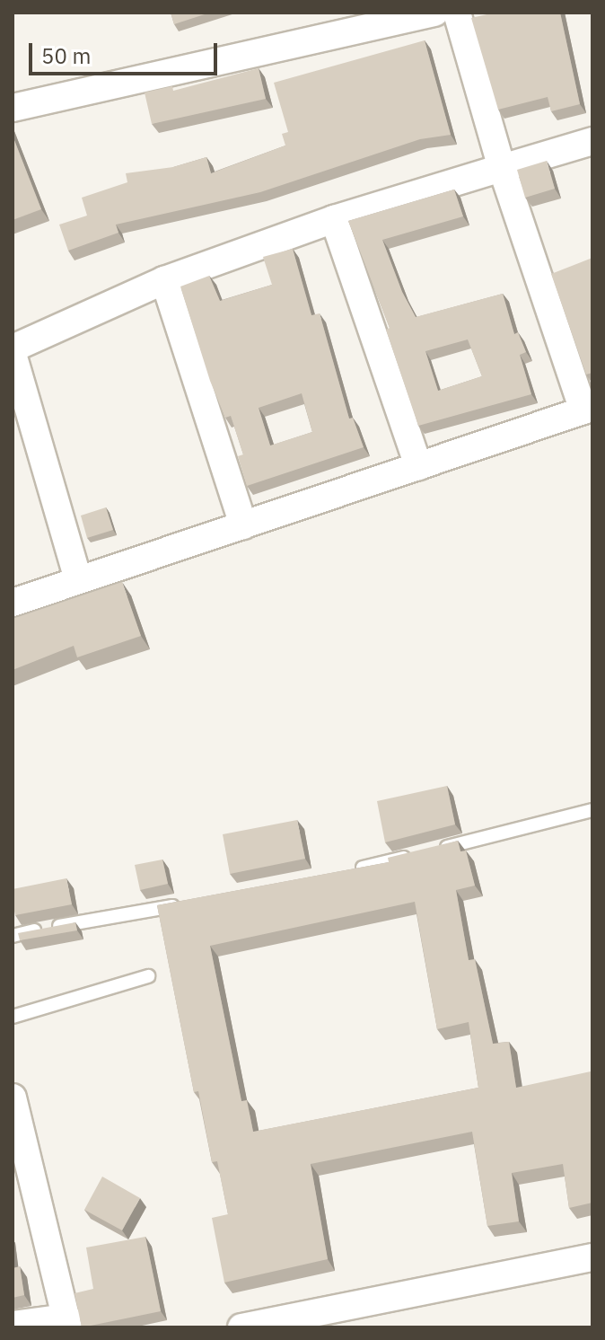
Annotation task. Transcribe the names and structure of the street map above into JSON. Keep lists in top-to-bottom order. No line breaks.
{"scale_bar":"50 m"}
